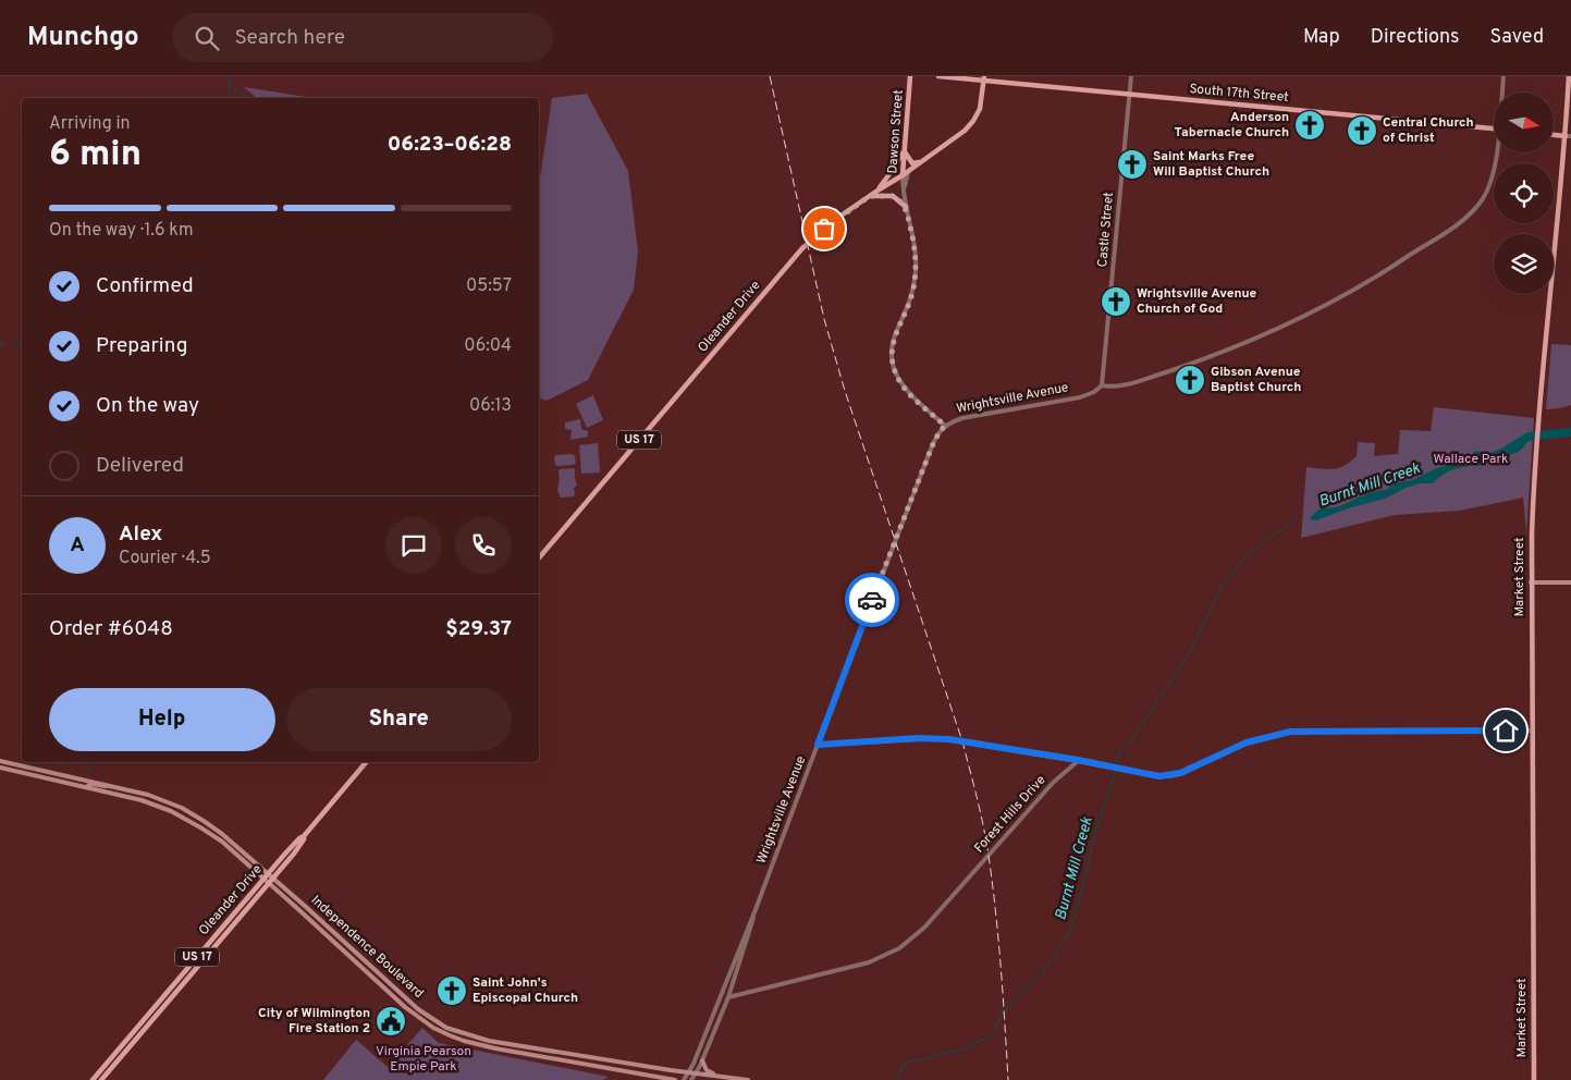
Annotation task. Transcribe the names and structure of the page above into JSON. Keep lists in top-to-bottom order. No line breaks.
{"streets":{"main road":["South 17th Street","Dawson Street","Oleander Drive","US 17","Market Street","Independence Boulevard"],"street":["Castle Street","Wrightsville Avenue","Forest Hills Drive"]},"crossings":[["South 17th Street","Castle Street"],["South 17th Street","Oleander Drive"],["Dawson Street","Oleander Drive"],["Dawson Street","Wrightsville Avenue"],["Dawson Street","US 17"],["Castle Street","Wrightsville Avenue"],["Oleander Drive","US 17"],["Oleander Drive","Independence Boulevard"],["Wrightsville Avenue","Forest Hills Drive"],["Wrightsville Avenue","Independence Boulevard"]],"water":["Burnt Mill Creek"],"parks":["Wallace Park","Virginia Pearson Empie Park"],"places":{"church":["Anderson Tabernacle Church","Central Church of Christ","Saint Marks Free Will Baptist Church","Wrightsville Avenue Church of God","Gibson Avenue Baptist Church","Saint John's Episcopal Church"],"public building":["City of Wilmington Fire Station 2"]},"north":"right","page":{"header":"Munchgo","search":"Search here","nav":["Map","Directions","Saved"],"heading":["6 min","Arriving in","06:23–06:28"],"panel":["Alex","Courier · 4.5","Order #6048","$29.37"],"bar":"On the way · 1.6 km","list":[["Confirmed","05:57"],["Preparing","06:04"],["On the way","06:13"],"Delivered"],"round":"A","buttons":["Help","Share"]}}
